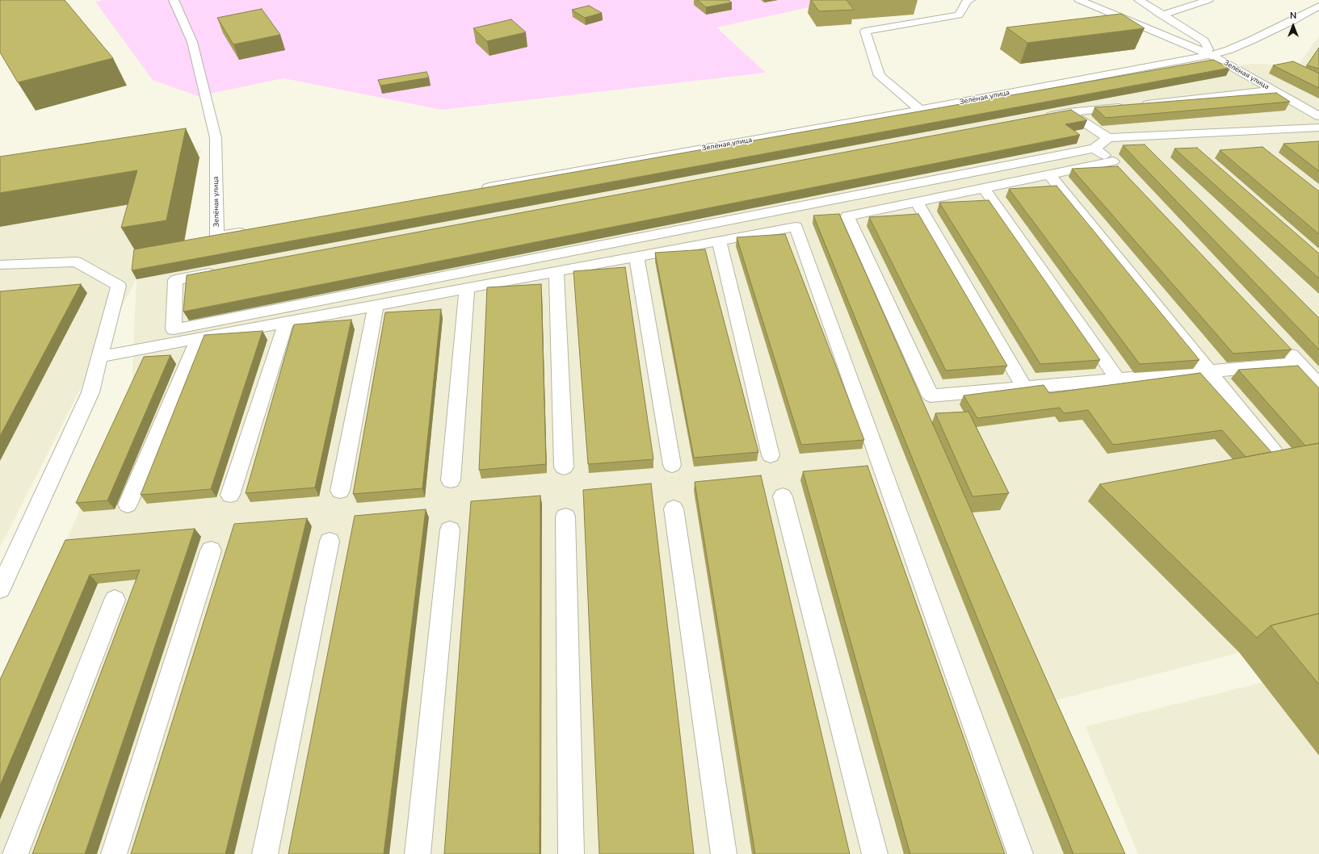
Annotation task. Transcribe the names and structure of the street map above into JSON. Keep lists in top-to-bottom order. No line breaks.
{"streets":{"street":["Зелёная улица"]},"north":"top"}
